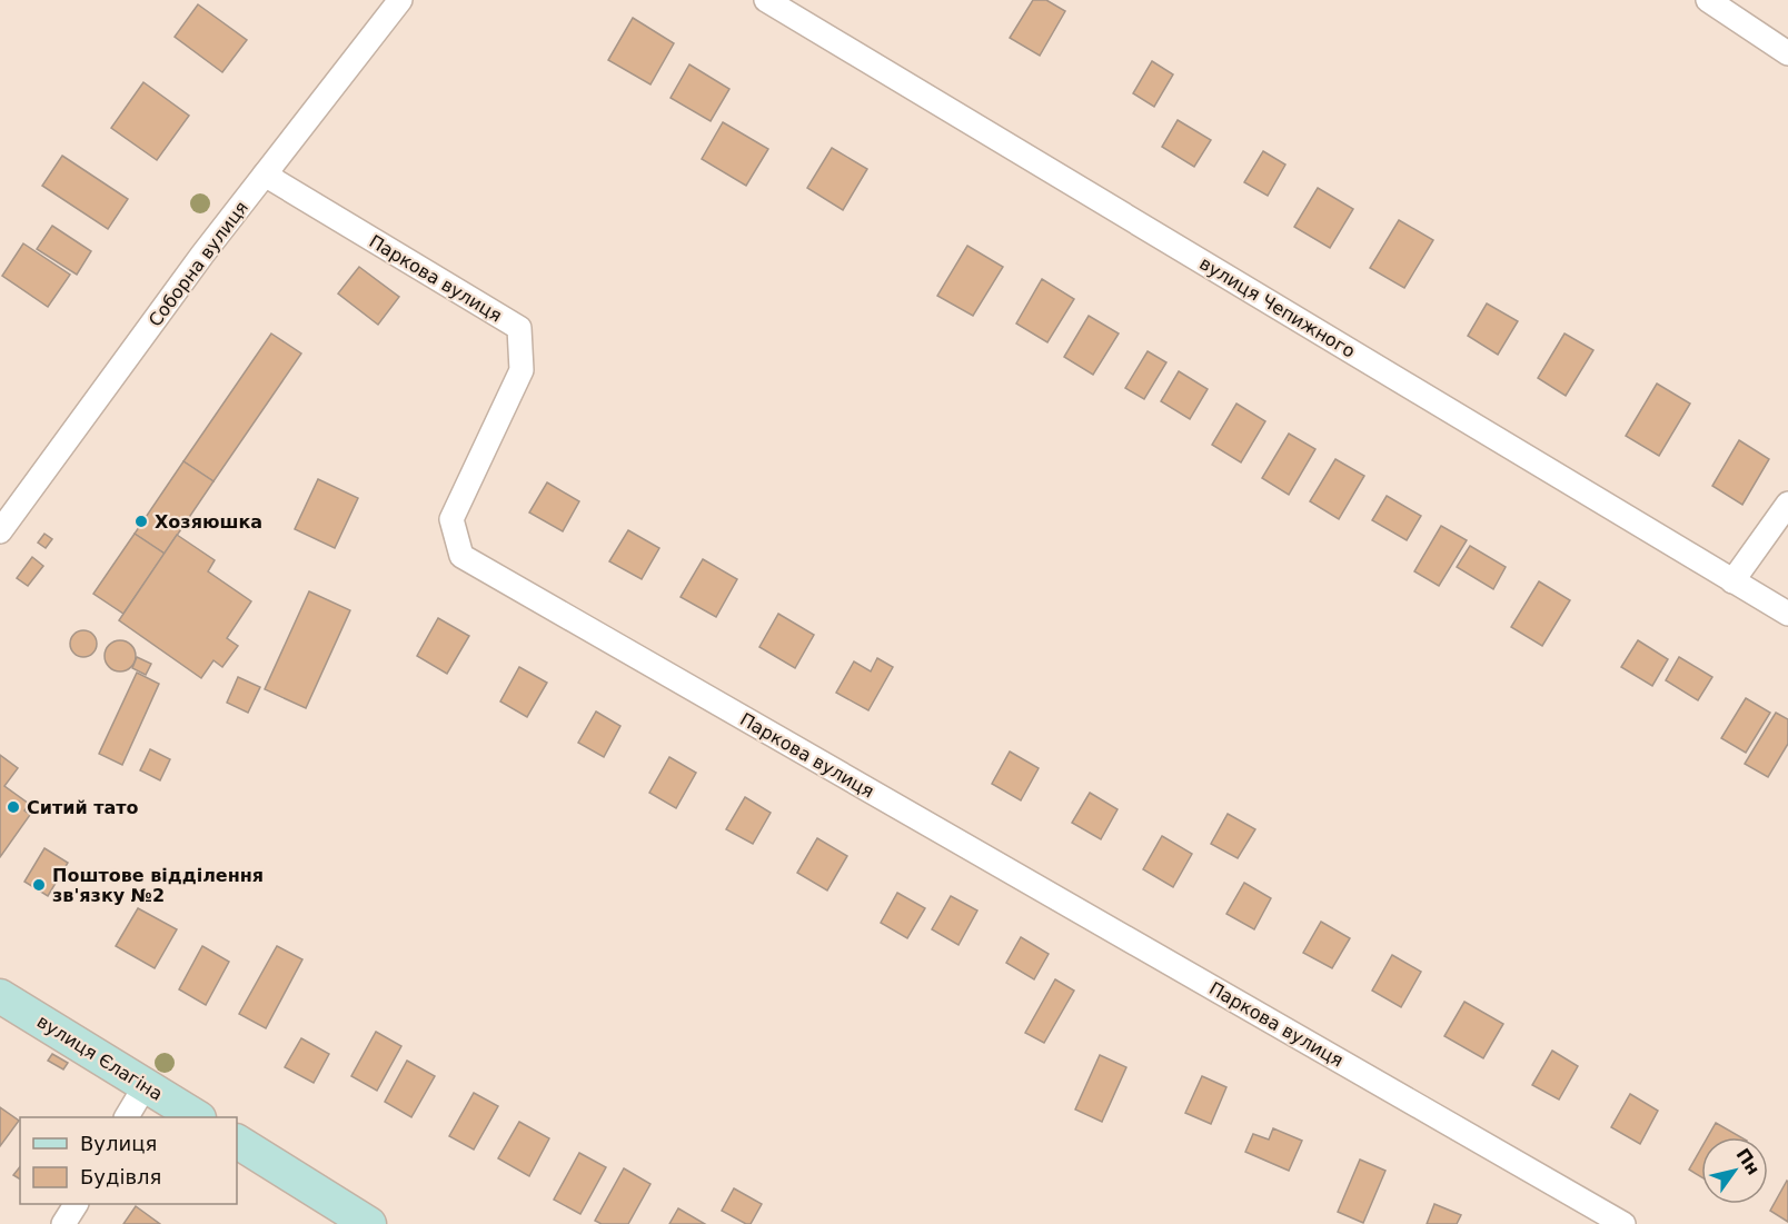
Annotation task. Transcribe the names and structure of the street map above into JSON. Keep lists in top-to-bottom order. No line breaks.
{"streets":{"main road":["вулиця Єлагіна"],"street":["Соборна вулиця","Паркова вулиця","вулиця Чепижного"]},"crossings":[["Соборна вулиця","Паркова вулиця"]],"places":["Хозяюшка","Ситий тато","Поштове відділення зв'язку №2"],"legend":["Вулиця","Будівля"],"north":"top right"}
